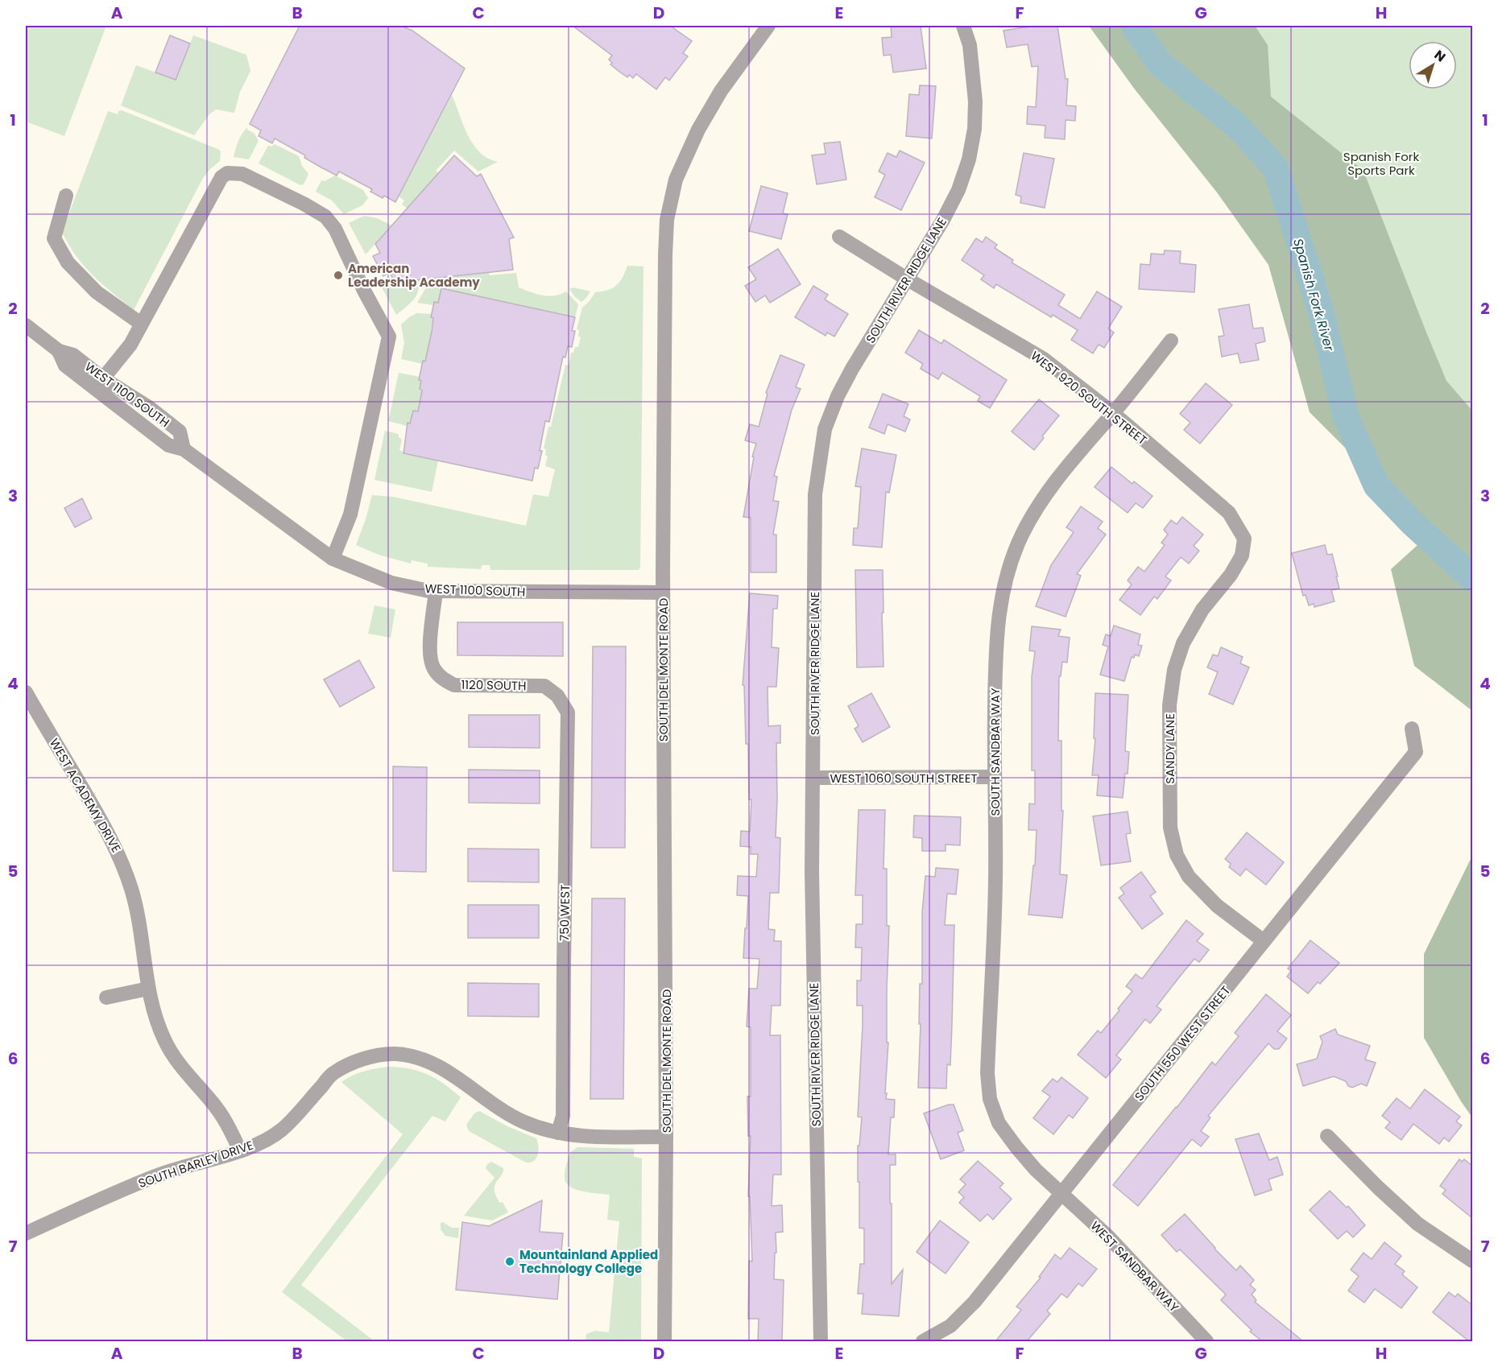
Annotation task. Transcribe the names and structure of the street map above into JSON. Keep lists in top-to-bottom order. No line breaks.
{"streets":{"street":["SOUTH RIVER RIDGE LANE","WEST 1100 SOUTH","WEST 920 SOUTH STREET","SOUTH DEL MONTE ROAD","1120 SOUTH","SANDY LANE","SOUTH SANDBAR WAY","WEST 1060 SOUTH STREET","WEST ACADEMY DRIVE","750 WEST","SOUTH 550 WEST STREET","SOUTH BARLEY DRIVE","WEST SANDBAR WAY"]},"crossings":[["SOUTH RIVER RIDGE LANE","WEST 920 SOUTH STREET"],["SOUTH RIVER RIDGE LANE","WEST 1060 SOUTH STREET"],["WEST 1100 SOUTH","SOUTH DEL MONTE ROAD"],["WEST 1100 SOUTH","1120 SOUTH"],["WEST 920 SOUTH STREET","SANDY LANE"],["WEST 920 SOUTH STREET","SOUTH SANDBAR WAY"],["SOUTH DEL MONTE ROAD","SOUTH BARLEY DRIVE"],["1120 SOUTH","750 WEST"],["SANDY LANE","SOUTH 550 WEST STREET"],["SOUTH SANDBAR WAY","WEST 1060 SOUTH STREET"],["SOUTH SANDBAR WAY","SOUTH 550 WEST STREET"],["SOUTH SANDBAR WAY","WEST SANDBAR WAY"],["WEST ACADEMY DRIVE","SOUTH BARLEY DRIVE"],["750 WEST","SOUTH BARLEY DRIVE"],["SOUTH 550 WEST STREET","WEST SANDBAR WAY"]],"water":["Spanish Fork River"],"parks":["Spanish Fork Sports Park"],"places":["American Leadership Academy","Mountainland Applied Technology College"],"north":"top right","grid":{"columns":["A","B","C","D","E","F","G","H"],"rows":["1","2","3","4","5","6","7"]}}
